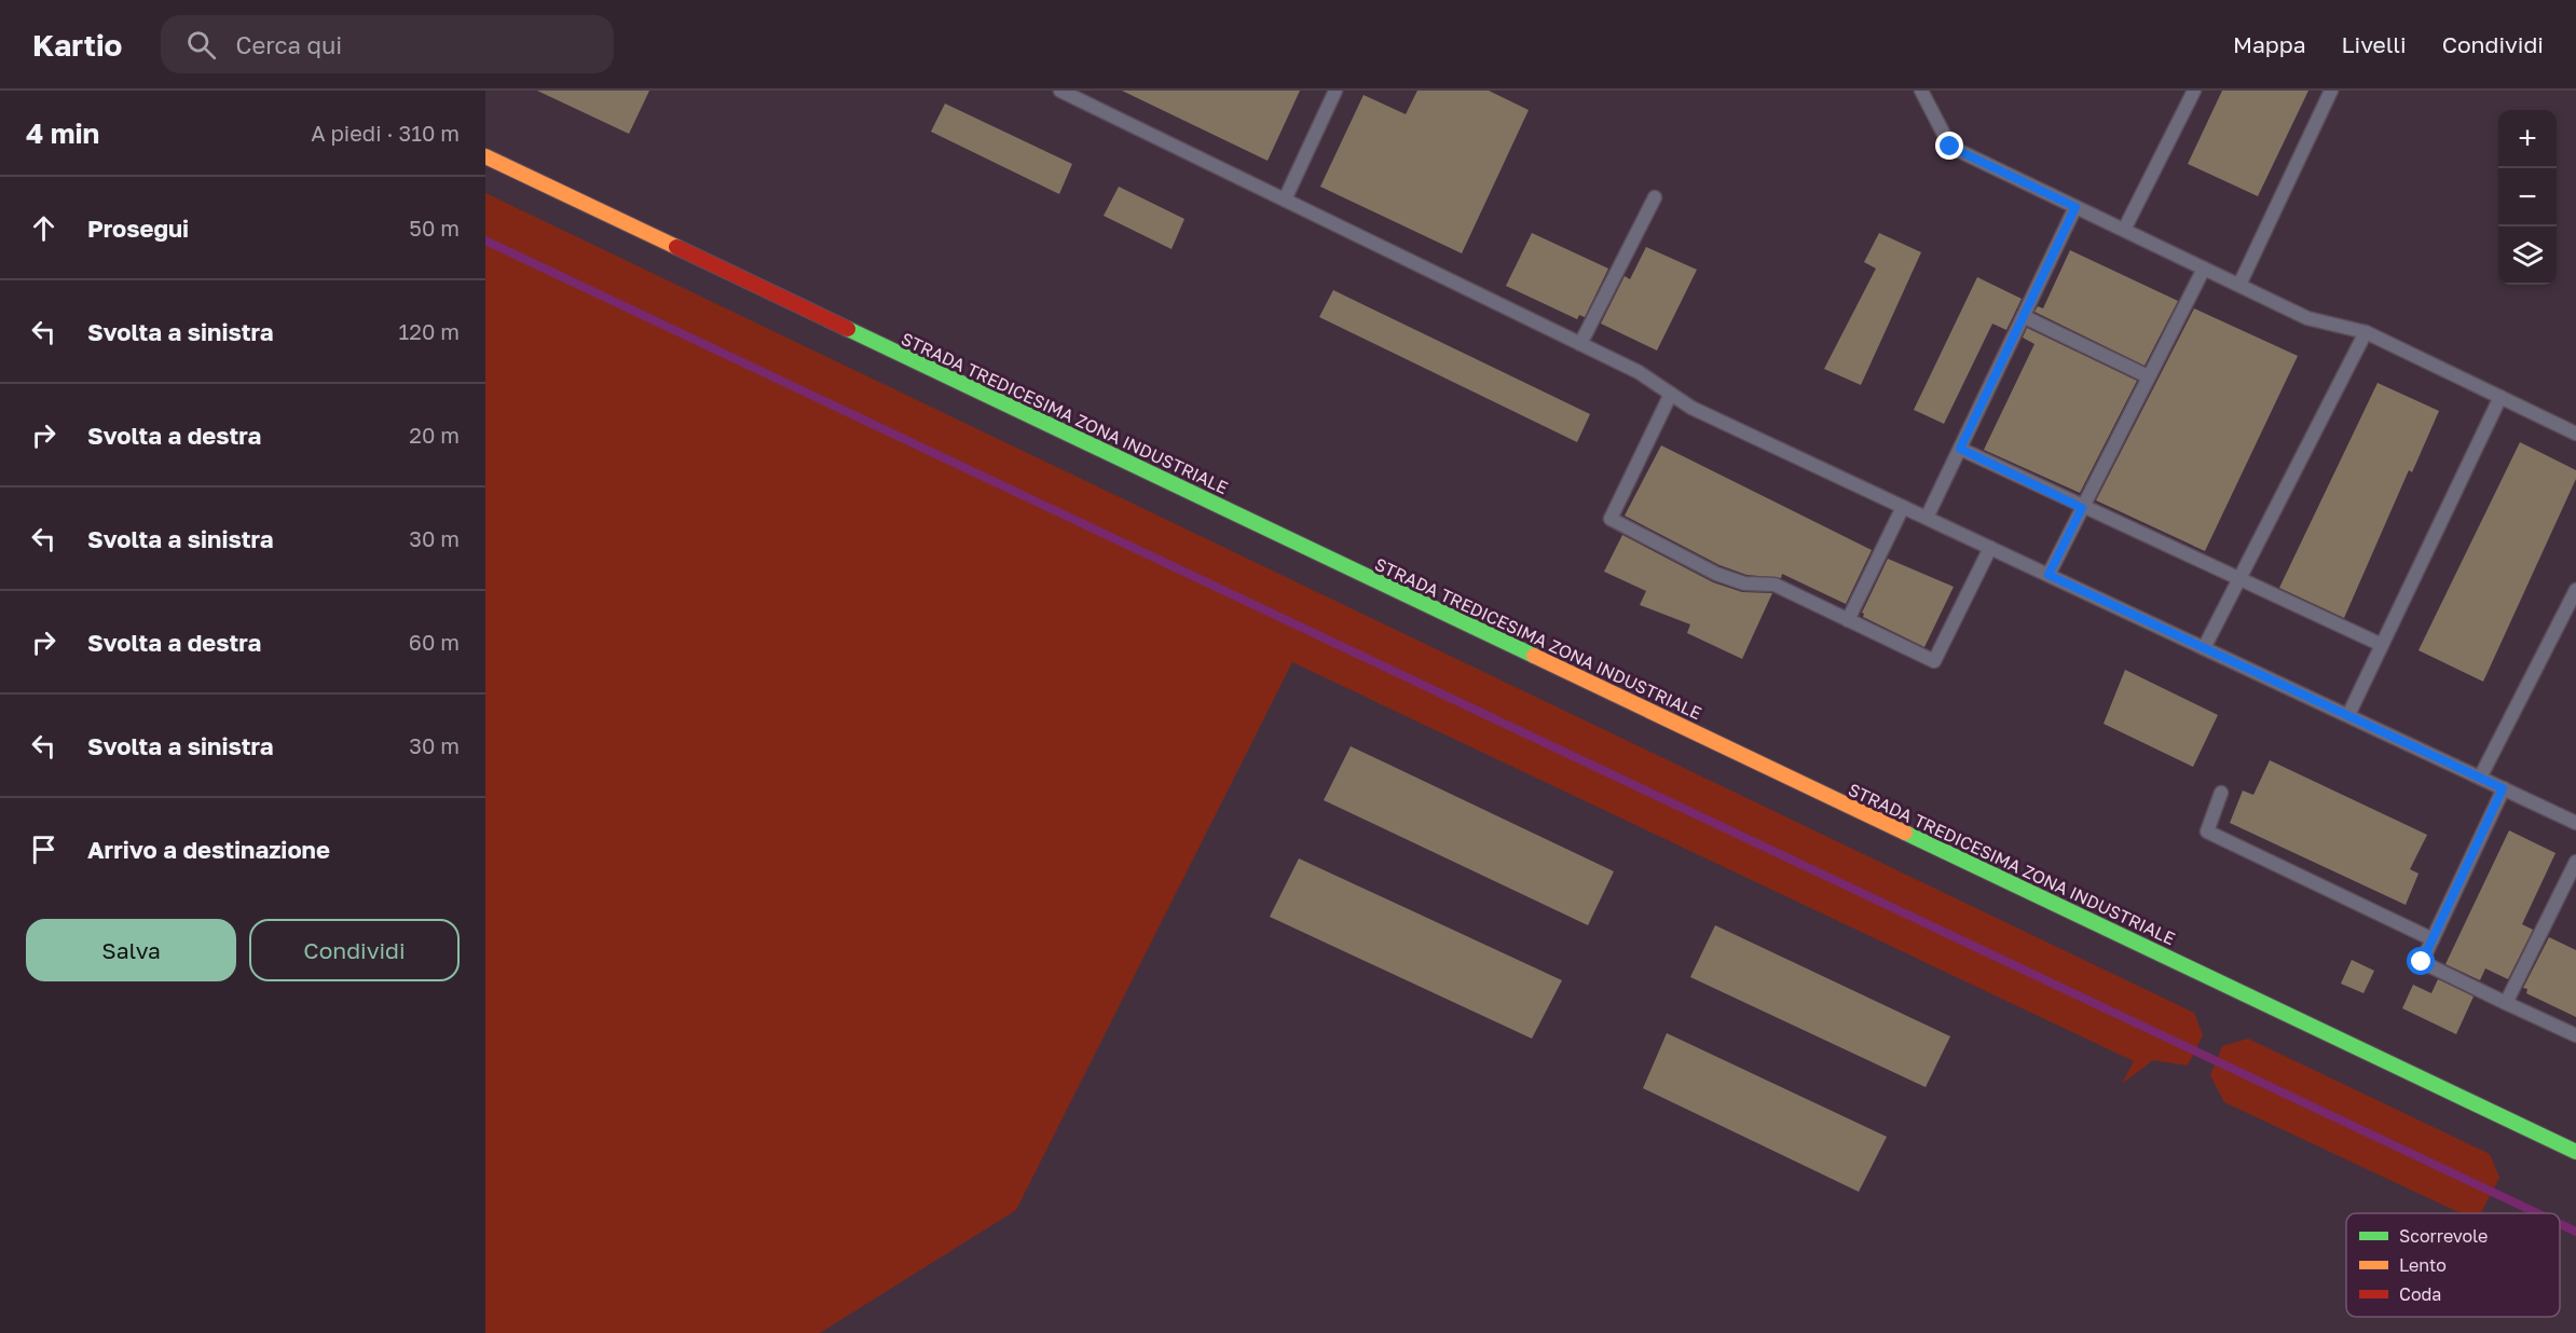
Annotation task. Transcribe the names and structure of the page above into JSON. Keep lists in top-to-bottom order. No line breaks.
{"streets":{"street":["STRADA TREDICESIMA ZONA INDUSTRIALE"]},"legend":["Scorrevole","Lento","Coda"],"page":{"header":"Kartio","search":"Cerca qui","nav":["Mappa","Livelli","Condividi"],"heading":["4 min","A piedi · 310 m"],"map_buttons":["+","−"],"list":[["Prosegui","50 m"],["Svolta a sinistra","120 m"],["Svolta a destra","20 m"],["Svolta a sinistra","30 m"],["Svolta a destra","60 m"],["Svolta a sinistra","30 m"],"Arrivo a destinazione"],"buttons":["Salva","Condividi"]}}
